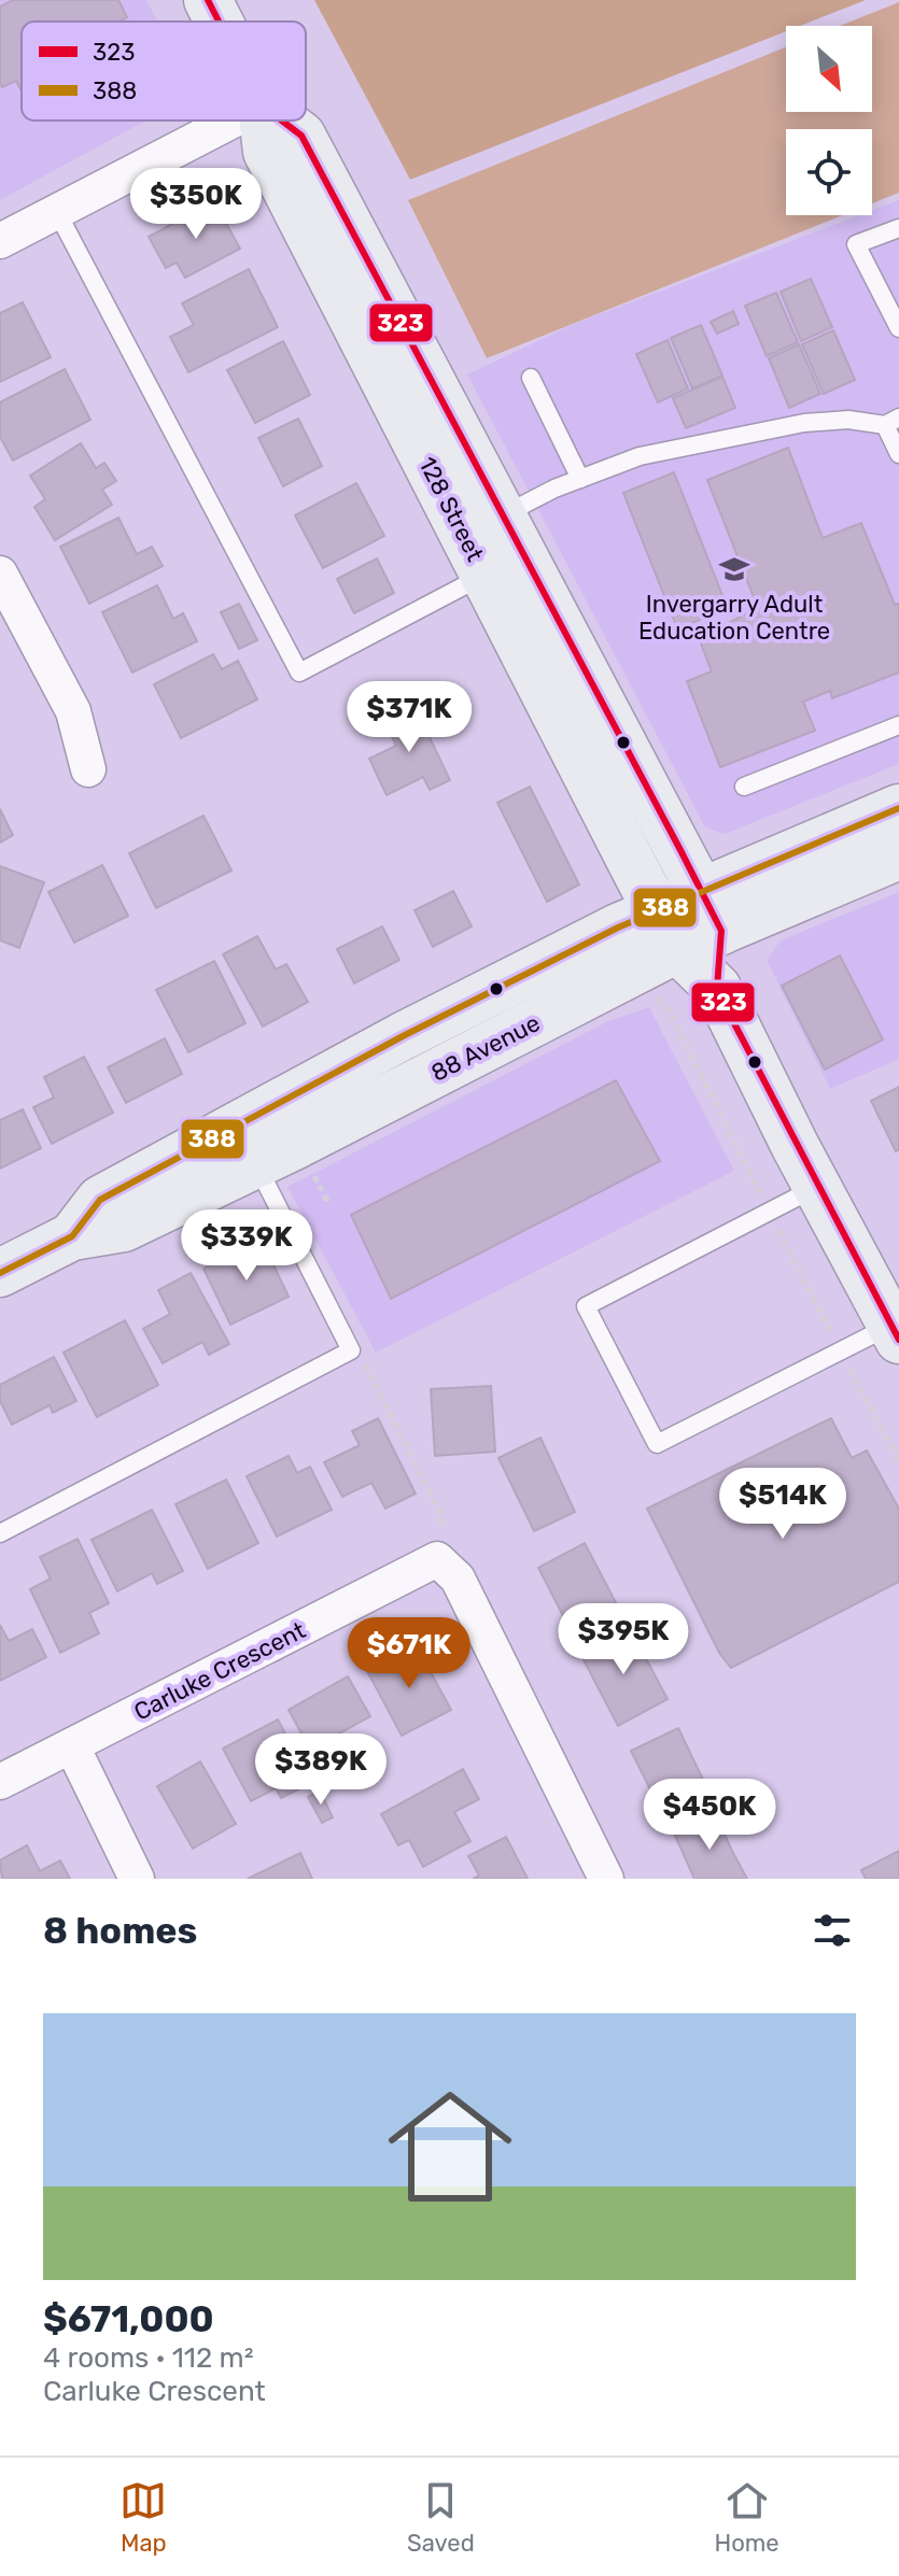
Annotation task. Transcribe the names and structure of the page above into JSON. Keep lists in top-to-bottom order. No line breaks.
{"streets":{"main road":["128 Street","88 Avenue"],"street":["Carluke Crescent"]},"crossings":[["128 Street","88 Avenue"]],"places":{"school or university":["Invergarry Adult Education Centre"]},"lines":["transit line 323","transit line 388"],"legend":["323","388"],"north":"bottom right","page":{"price":["$350K","$371K","$339K","$514K","$395K","$671K","$389K","$450K"],"heading":"8 homes","list":[{"name":"$671,000","note":"4 rooms · 112 m² · Carluke Crescent"}],"tabs":["Map","Saved","Home"]}}
